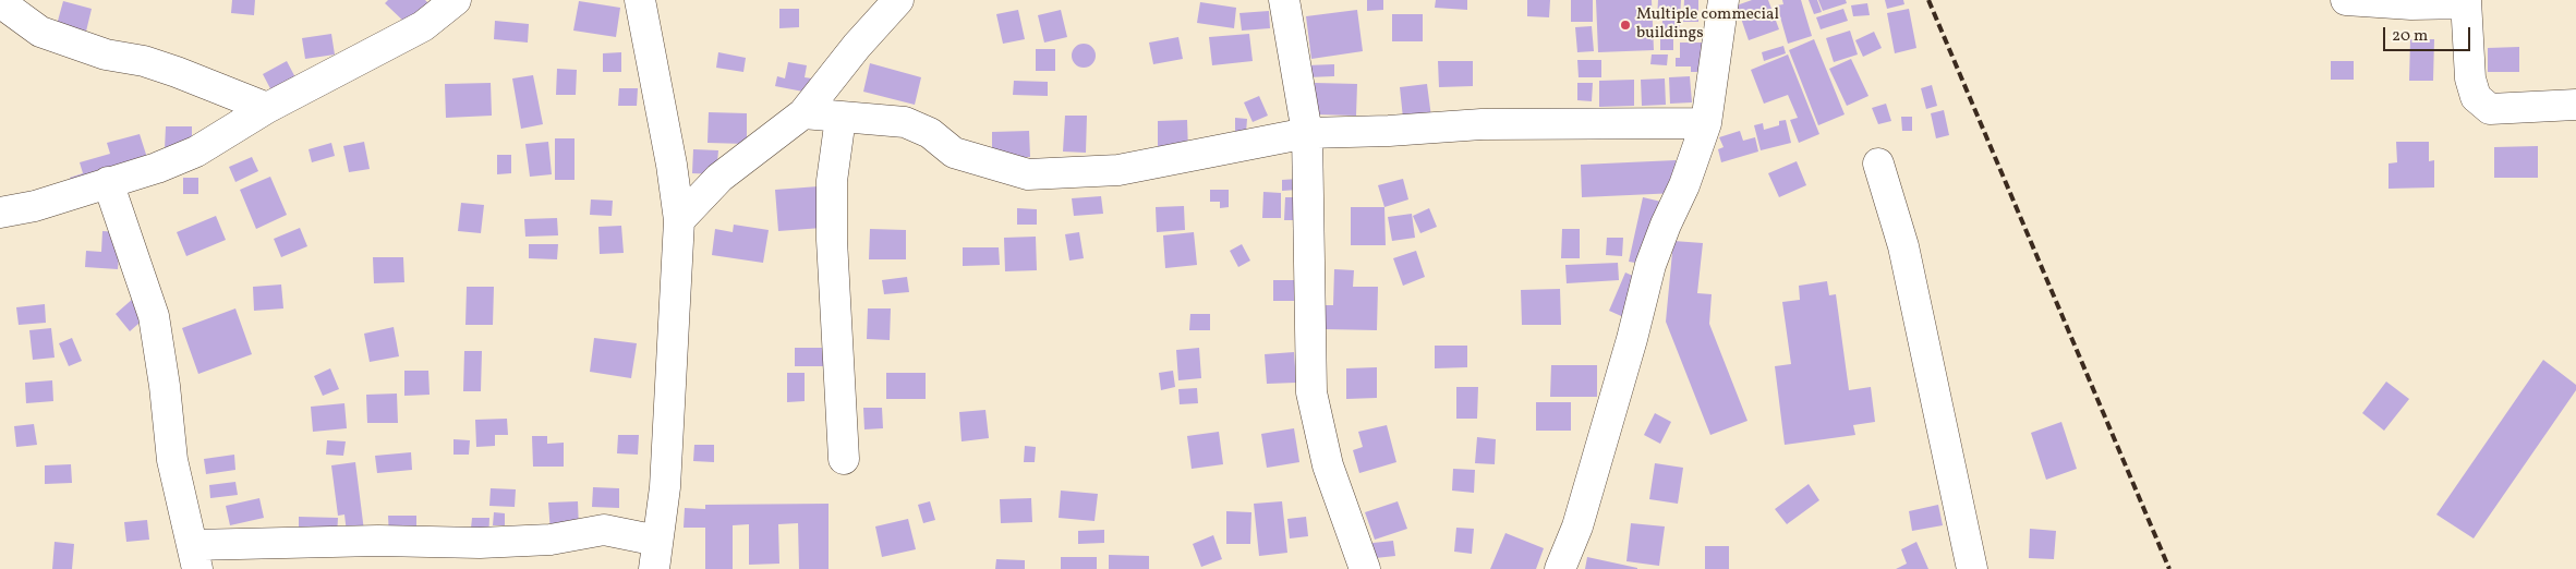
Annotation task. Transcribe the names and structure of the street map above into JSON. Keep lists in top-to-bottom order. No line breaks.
{"places":["Multiple commecial buildings"],"scale_bar":"20 m"}
